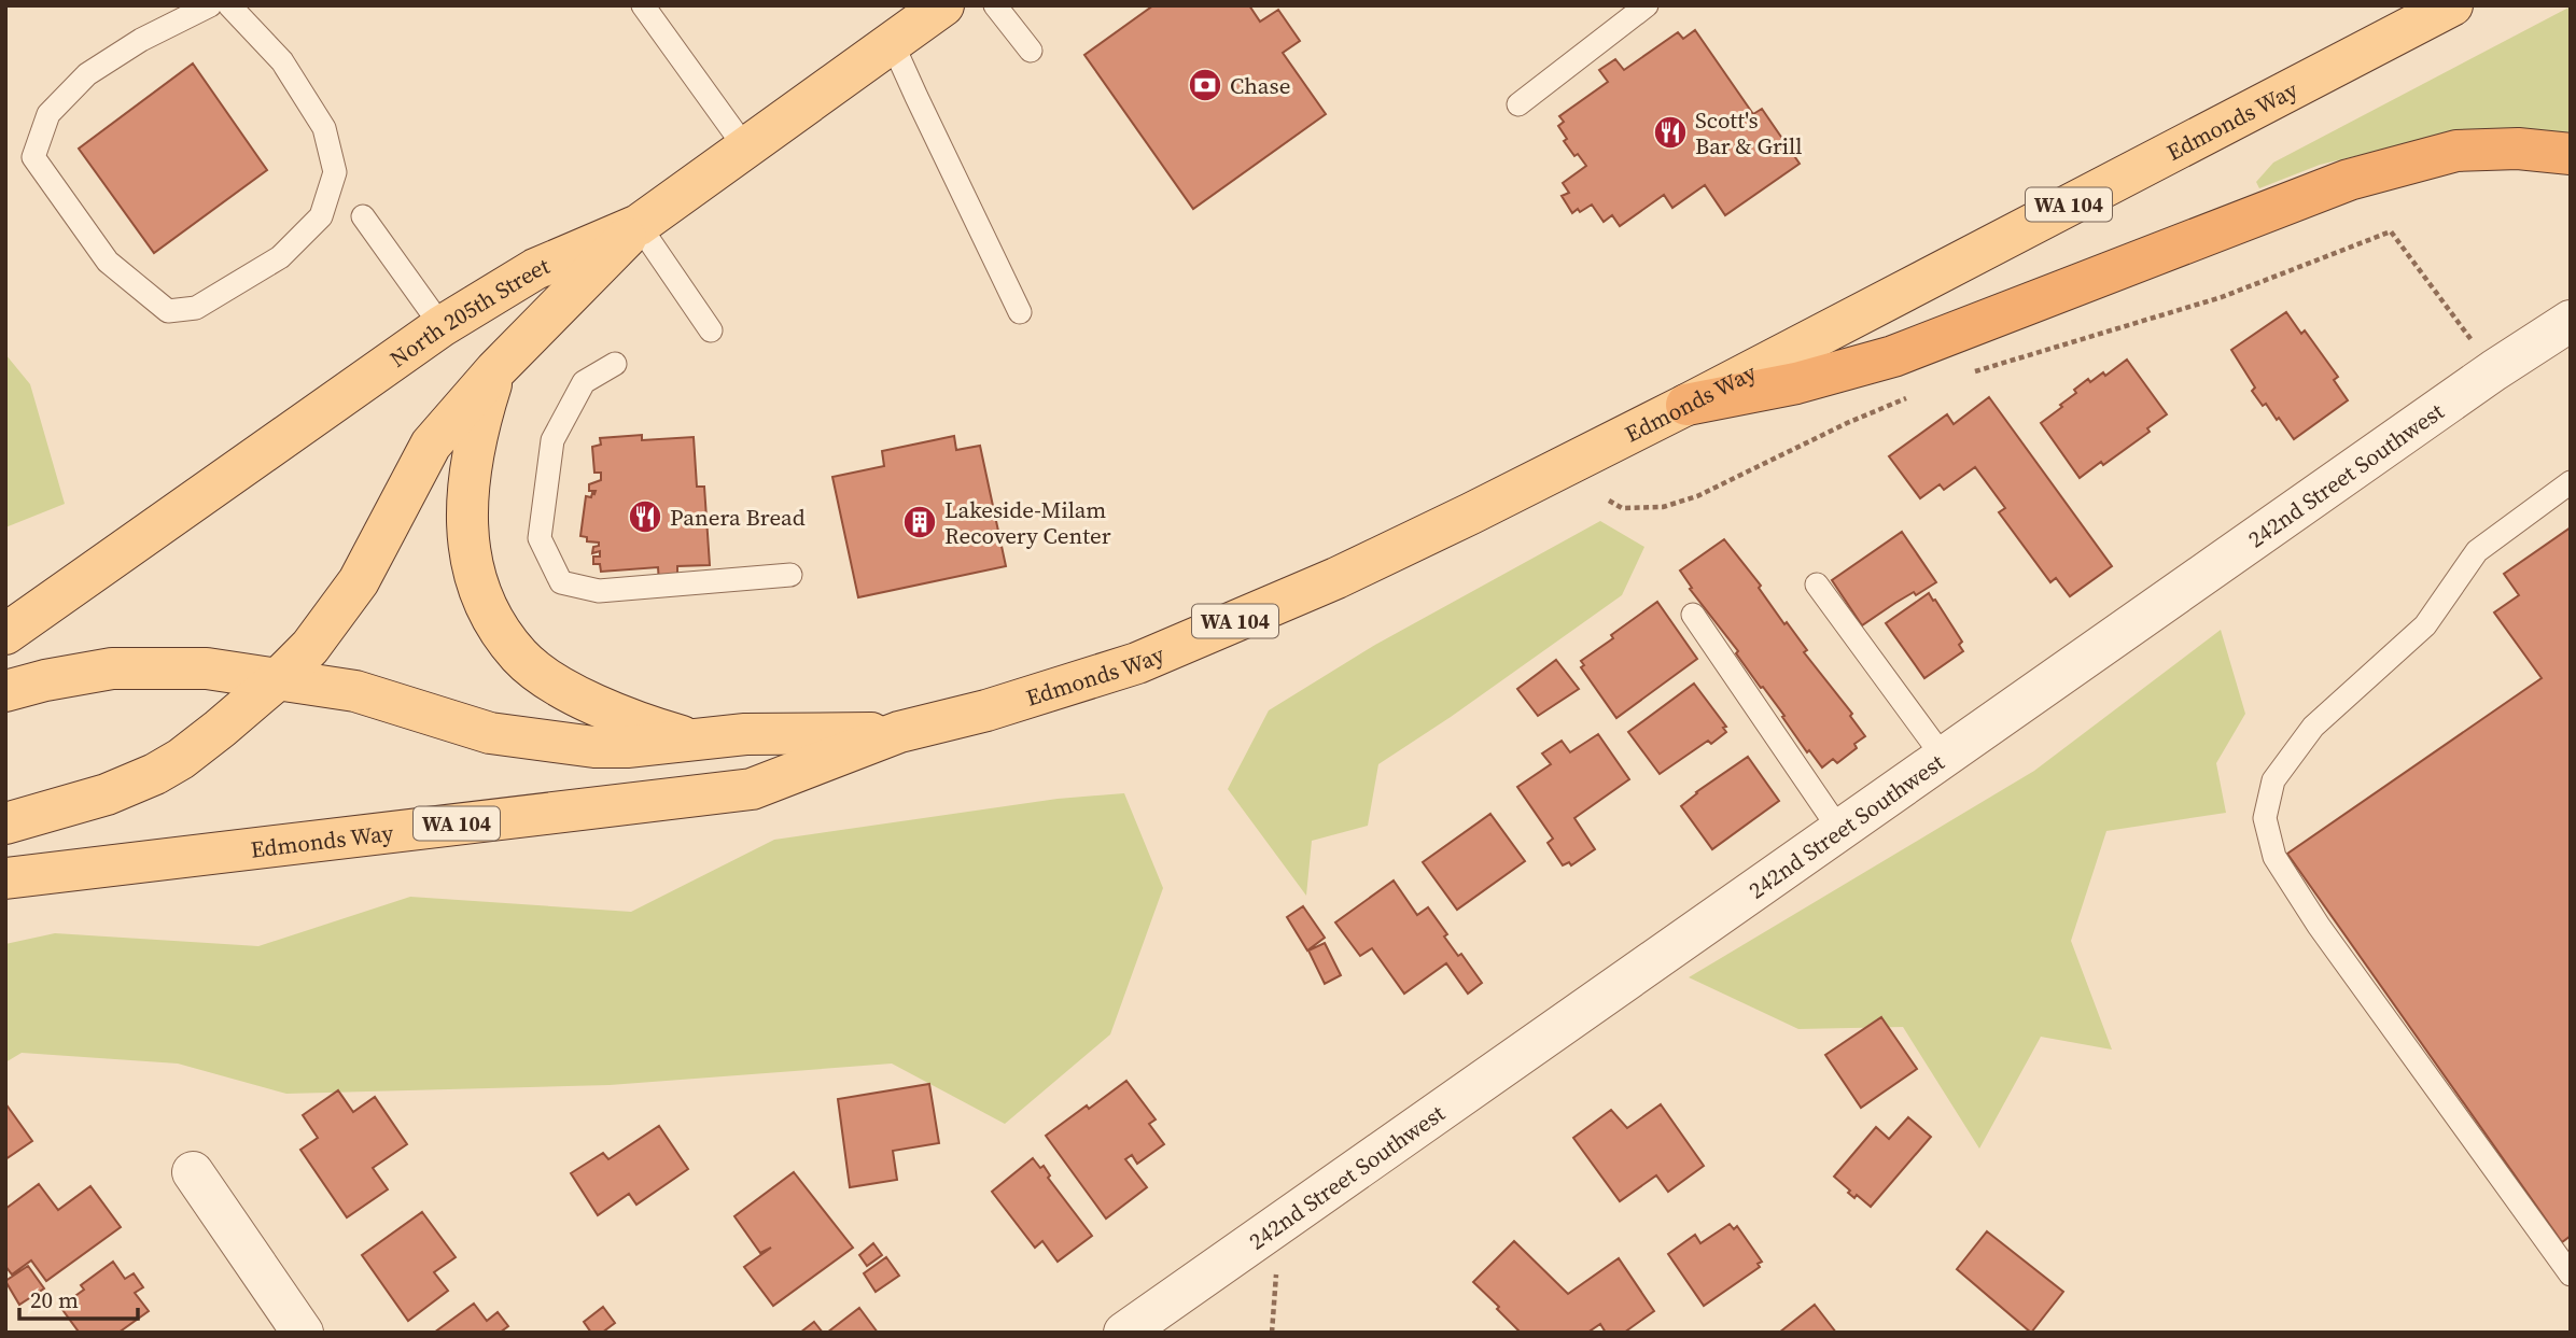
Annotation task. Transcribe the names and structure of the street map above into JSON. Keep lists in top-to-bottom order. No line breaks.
{"streets":{"main road":["Edmonds Way","WA 104","North 205th Street"],"street":["242nd Street Southwest"]},"places":{"bank":["Chase"],"restaurant":["Scott's Bar & Grill","Panera Bread"],"building":["Lakeside-Milam Recovery Center"]},"scale_bar":"20 m"}
